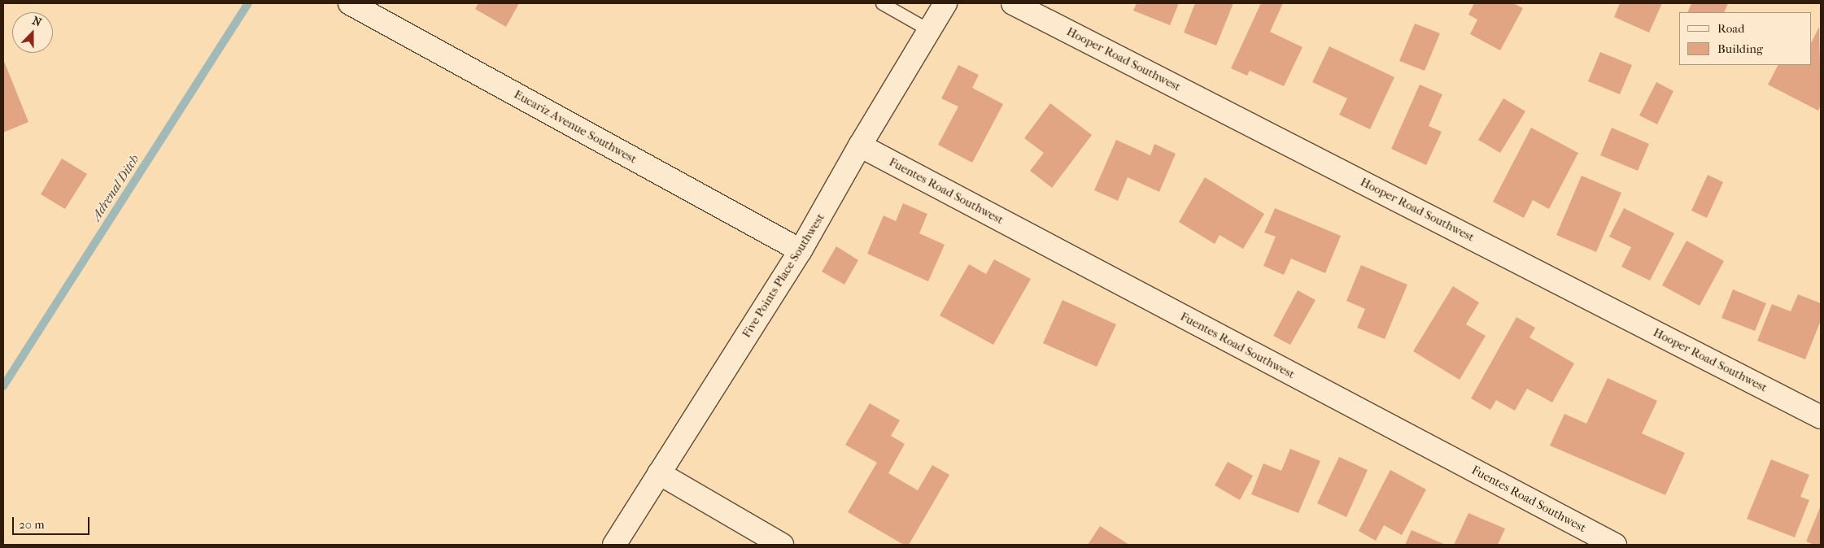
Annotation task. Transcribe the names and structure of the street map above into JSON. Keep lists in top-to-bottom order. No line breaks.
{"streets":{"street":["Hooper Road Southwest","Eucariz Avenue Southwest","Fuentes Road Southwest","Five Points Place Southwest"]},"crossings":[["Eucariz Avenue Southwest","Five Points Place Southwest"],["Fuentes Road Southwest","Five Points Place Southwest"]],"water":["Adrenal Ditch"],"legend":["Road","Building"],"scale_bar":"20 m","north":"top"}
